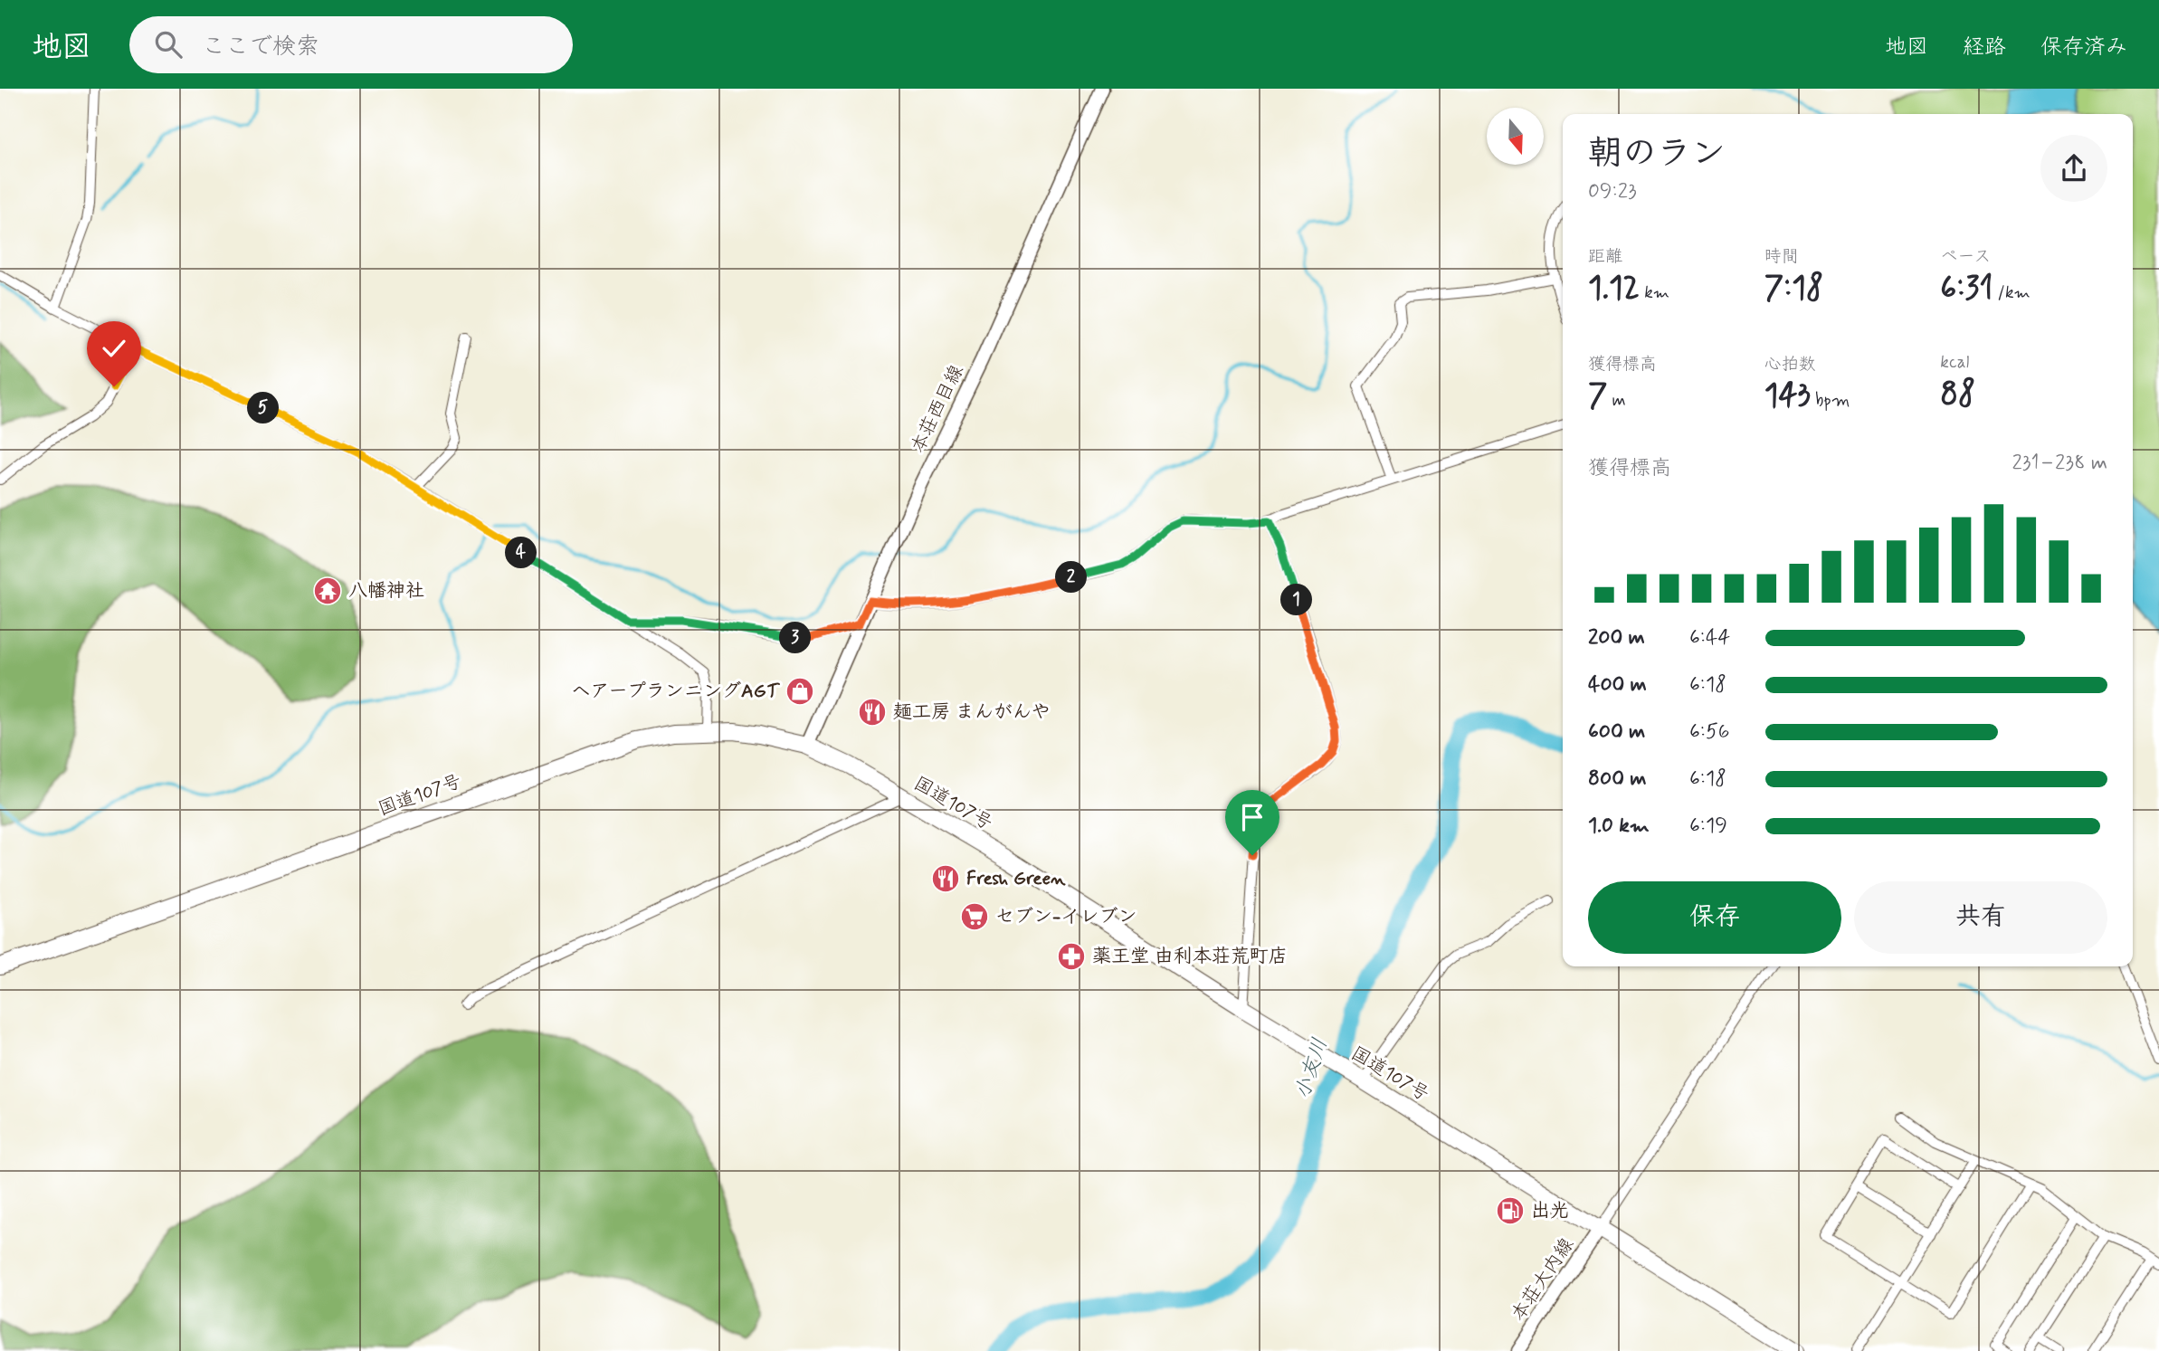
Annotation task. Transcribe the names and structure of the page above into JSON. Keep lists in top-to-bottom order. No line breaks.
{"streets":{"highway":["国道107号"],"main road":["本荘西目線","本荘大内線"]},"crossings":[["本荘西目線","国道107号"],["国道107号","本荘大内線"]],"water":["小友川"],"places":{"temple":["八幡神社"],"shop":["ヘアープランニングAGT"],"restaurant":["麺工房 まんがんや","Fresh Green"],"supermarket":["セブン-イレブン"],"pharmacy":["薬王堂 由利本荘荒町店"],"fuel station":["出光"]},"north":"bottom","page":{"header":"地図","search":"ここで検索","nav":["地図","経路","保存済み"],"heading":["朝のラン","09:23"],"stats":[["距離","1.12 km"],["時間","7:18"],["ペース","6:31 /km"],["獲得標高","7 m"],["心拍数","143 bpm"],["kcal","88"]],"pins":["5","4","2","1","3"],"chart":["獲得標高","231–238 m"],"list":[{"name":"200 m","note":"6:44"},{"name":"400 m","note":"6:18"},{"name":"600 m","note":"6:56"},{"name":"800 m","note":"6:18"},{"name":"1.0 km","note":"6:19"}],"buttons":["保存","共有"]}}
